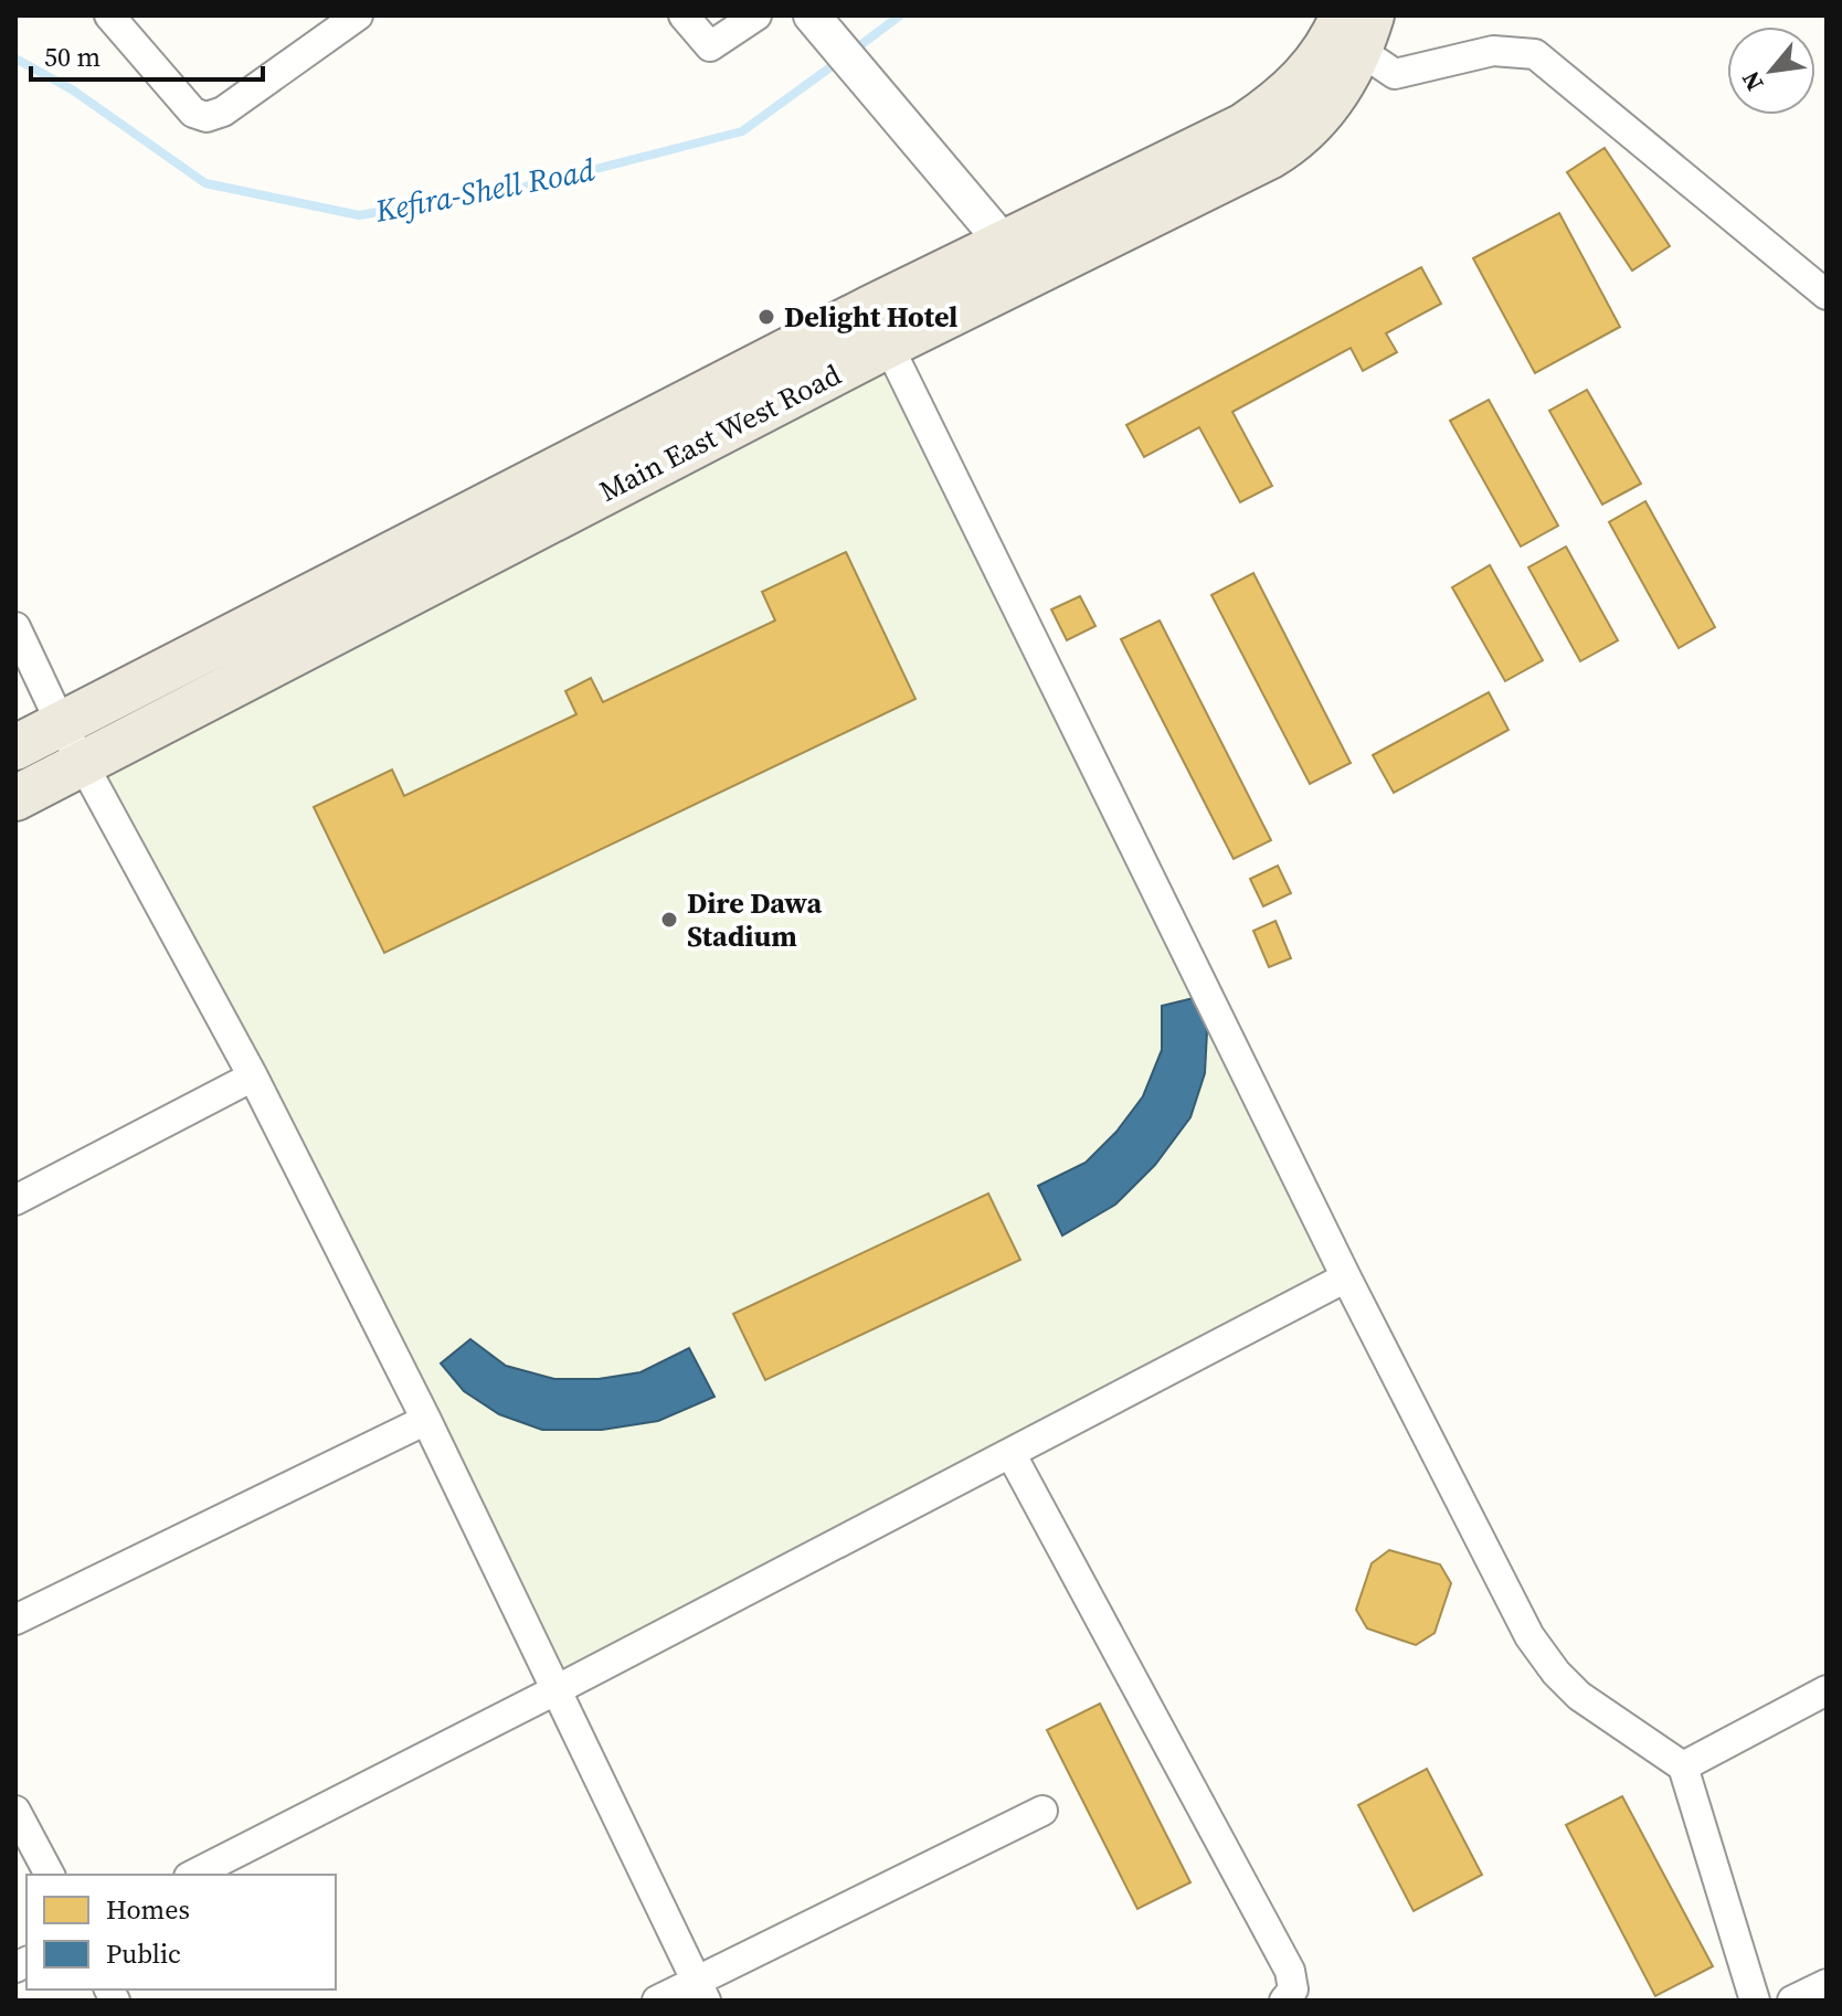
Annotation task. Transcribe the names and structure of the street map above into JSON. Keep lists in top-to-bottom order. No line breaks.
{"streets":{"main road":["Main East West Road"]},"water":["Kefira-Shell Road"],"places":["Delight Hotel","Dire Dawa Stadium"],"legend":["Homes","Public"],"scale_bar":"50 m","north":"bottom left"}
